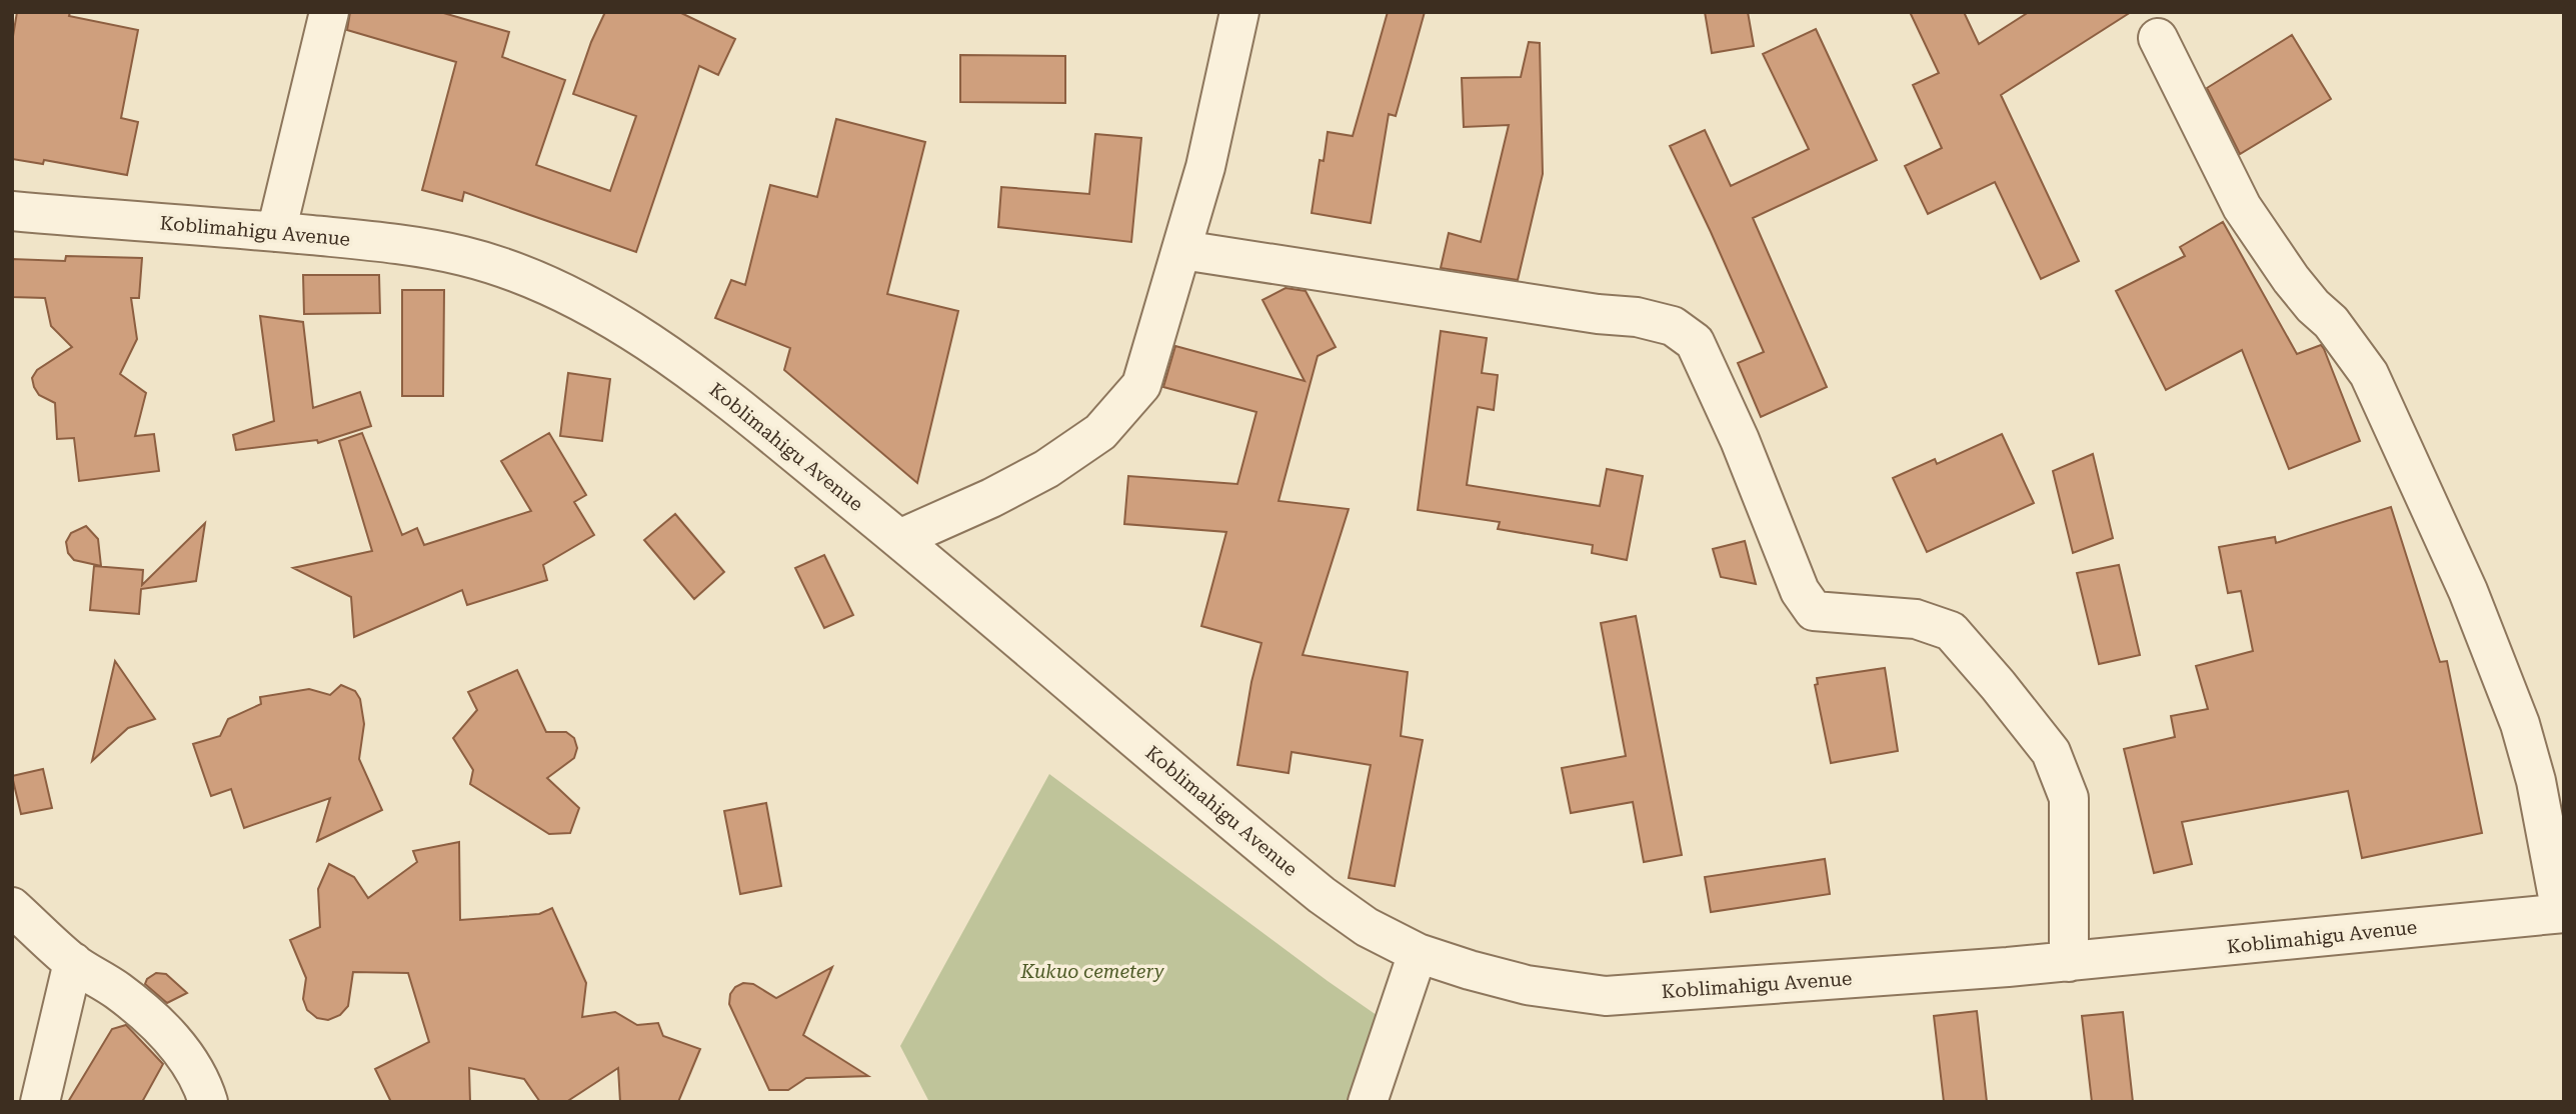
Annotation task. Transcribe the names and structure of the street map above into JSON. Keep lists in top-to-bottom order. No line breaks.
{"streets":{"street":["Koblimahigu Avenue"]},"parks":["Kukuo cemetery"]}
